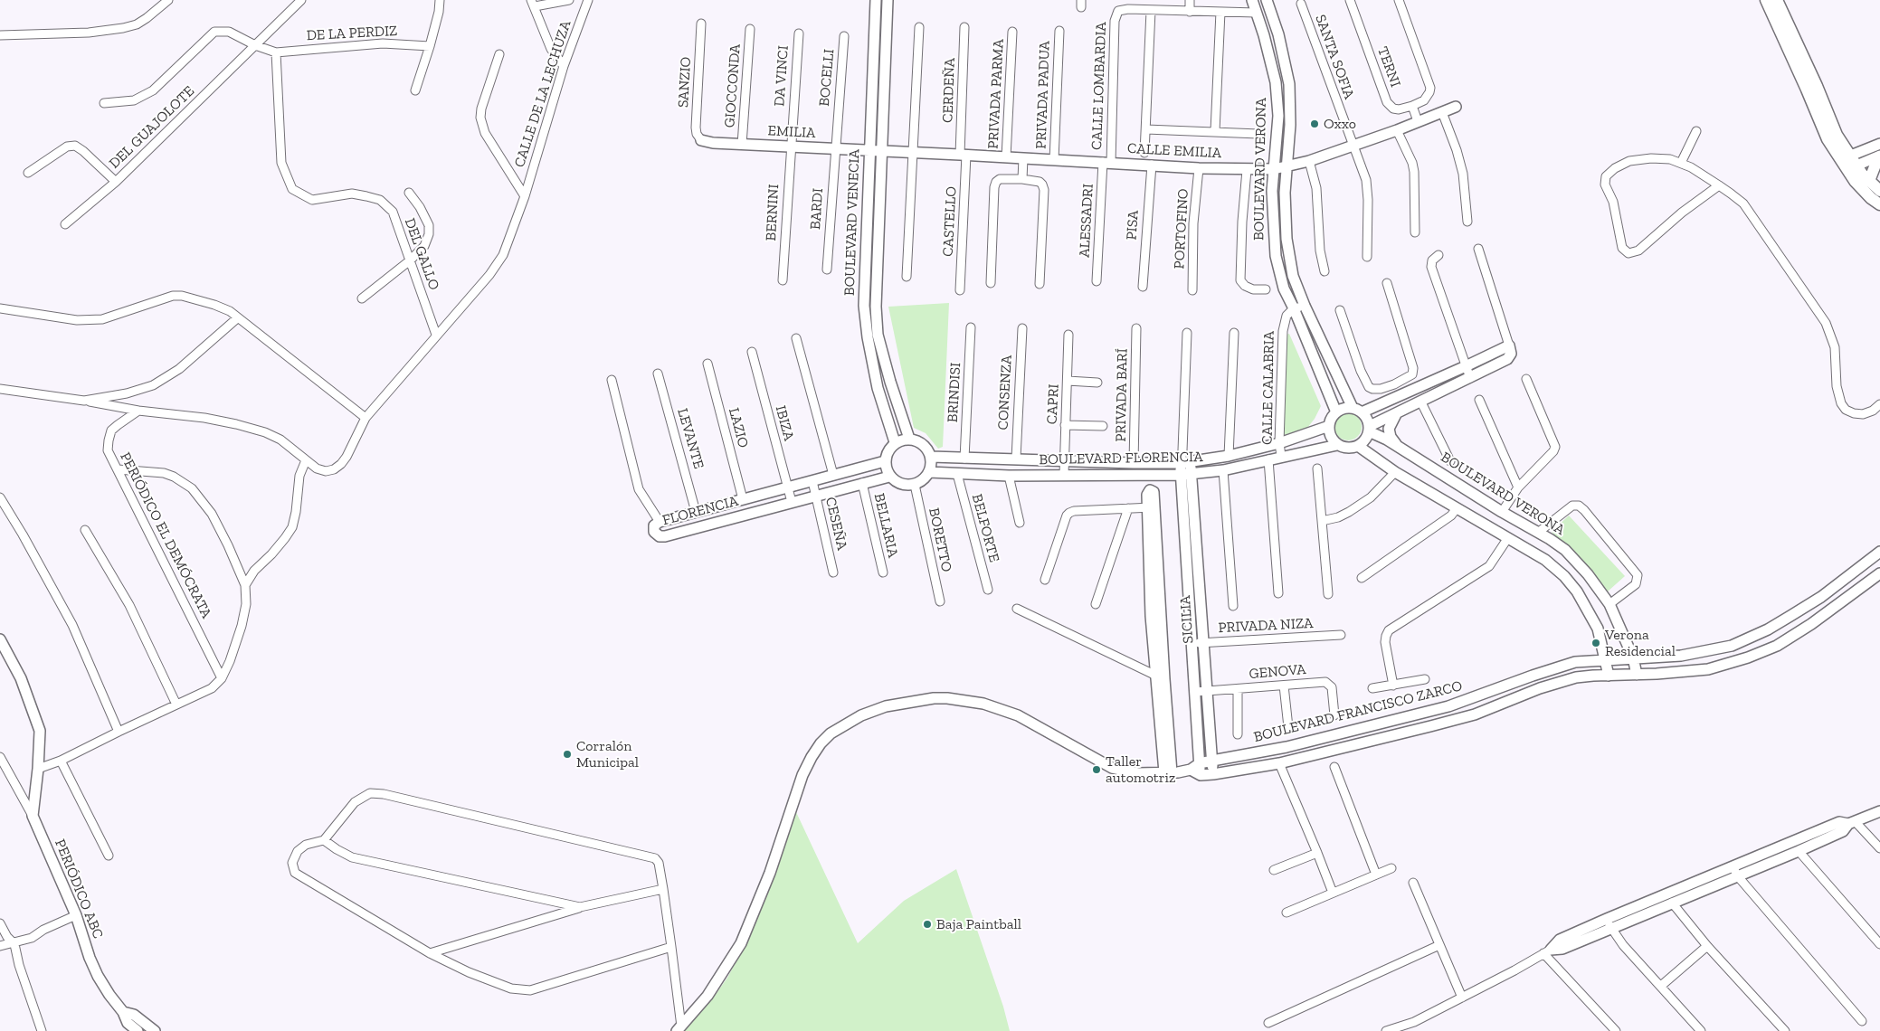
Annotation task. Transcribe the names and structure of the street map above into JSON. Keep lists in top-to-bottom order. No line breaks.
{"streets":{"street":["DE LA PERDIZ","SANTA SOFIA","TERNI","DA VINCI","BOCELLI","SANZIO","GIOCCONDA","CALLE LOMBARDIA","CERDEÑA","CALLE DE LA LECHUZA","PRIVADA PARMA","PRIVADA PADUA","DEL GUAJOLOTE","EMILIA","CALLE EMILIA","BOULEVARD VERONA","BARDI","BERNINI","ALESSADRI","CASTELLO","BOULEVARD VENECIA","PISA","PORTOFINO","DEL GALLO","CALLE CALABRIA","BRINDISI","CONSENZA","PRIVADA BARÍ","CAPRI","IBIZA","LAZIO","LEVANTE","BOULEVARD FLORENCIA","FLORENCIA","CESEÑA","BELLARIA","BELFORTE","PERIÓDICO EL DEMÓCRATA","BORETTO","SICILIA","PRIVADA NIZA","GENOVA","BOULEVARD FRANCISCO ZARCO","PERIÓDICO ABC"]},"crossings":[["DE LA PERDIZ","DEL GALLO"],["SANTA SOFIA","CALLE EMILIA"],["DA VINCI","EMILIA"],["DA VINCI","BERNINI"],["BOCELLI","EMILIA"],["BOCELLI","BARDI"],["SANZIO","EMILIA"],["GIOCCONDA","EMILIA"],["CALLE LOMBARDIA","CALLE EMILIA"],["CALLE LOMBARDIA","ALESSADRI"],["CERDEÑA","CALLE EMILIA"],["CERDEÑA","CASTELLO"],["CALLE DE LA LECHUZA","DEL GALLO"],["PRIVADA PARMA","CALLE EMILIA"],["PRIVADA PADUA","CALLE EMILIA"],["EMILIA","CALLE EMILIA"],["EMILIA","BARDI"],["EMILIA","BERNINI"],["EMILIA","BOULEVARD VENECIA"],["CALLE EMILIA","BOULEVARD VERONA"],["CALLE EMILIA","ALESSADRI"],["CALLE EMILIA","CASTELLO"],["CALLE EMILIA","BOULEVARD VENECIA"],["CALLE EMILIA","PISA"],["CALLE EMILIA","PORTOFINO"],["BOULEVARD VERONA","CALLE CALABRIA"],["BOULEVARD VERONA","BOULEVARD FLORENCIA"],["BOULEVARD VERONA","BOULEVARD FRANCISCO ZARCO"],["BOULEVARD VENECIA","BOULEVARD FLORENCIA"],["BOULEVARD VENECIA","FLORENCIA"],["BOULEVARD VENECIA","BORETTO"],["CALLE CALABRIA","BOULEVARD FLORENCIA"],["BRINDISI","BOULEVARD FLORENCIA"],["CONSENZA","BOULEVARD FLORENCIA"],["PRIVADA BARÍ","BOULEVARD FLORENCIA"],["CAPRI","BOULEVARD FLORENCIA"],["IBIZA","FLORENCIA"],["LAZIO","FLORENCIA"],["LEVANTE","FLORENCIA"],["BOULEVARD FLORENCIA","FLORENCIA"],["BOULEVARD FLORENCIA","BELFORTE"],["BOULEVARD FLORENCIA","BORETTO"],["BOULEVARD FLORENCIA","SICILIA"],["FLORENCIA","CESEÑA"],["FLORENCIA","BELLARIA"],["FLORENCIA","BORETTO"],["SICILIA","PRIVADA NIZA"],["SICILIA","GENOVA"],["SICILIA","BOULEVARD FRANCISCO ZARCO"]],"places":["Oxxo","Verona Residencial","Corralón Municipal","Taller automotriz","Baja Paintball"]}
